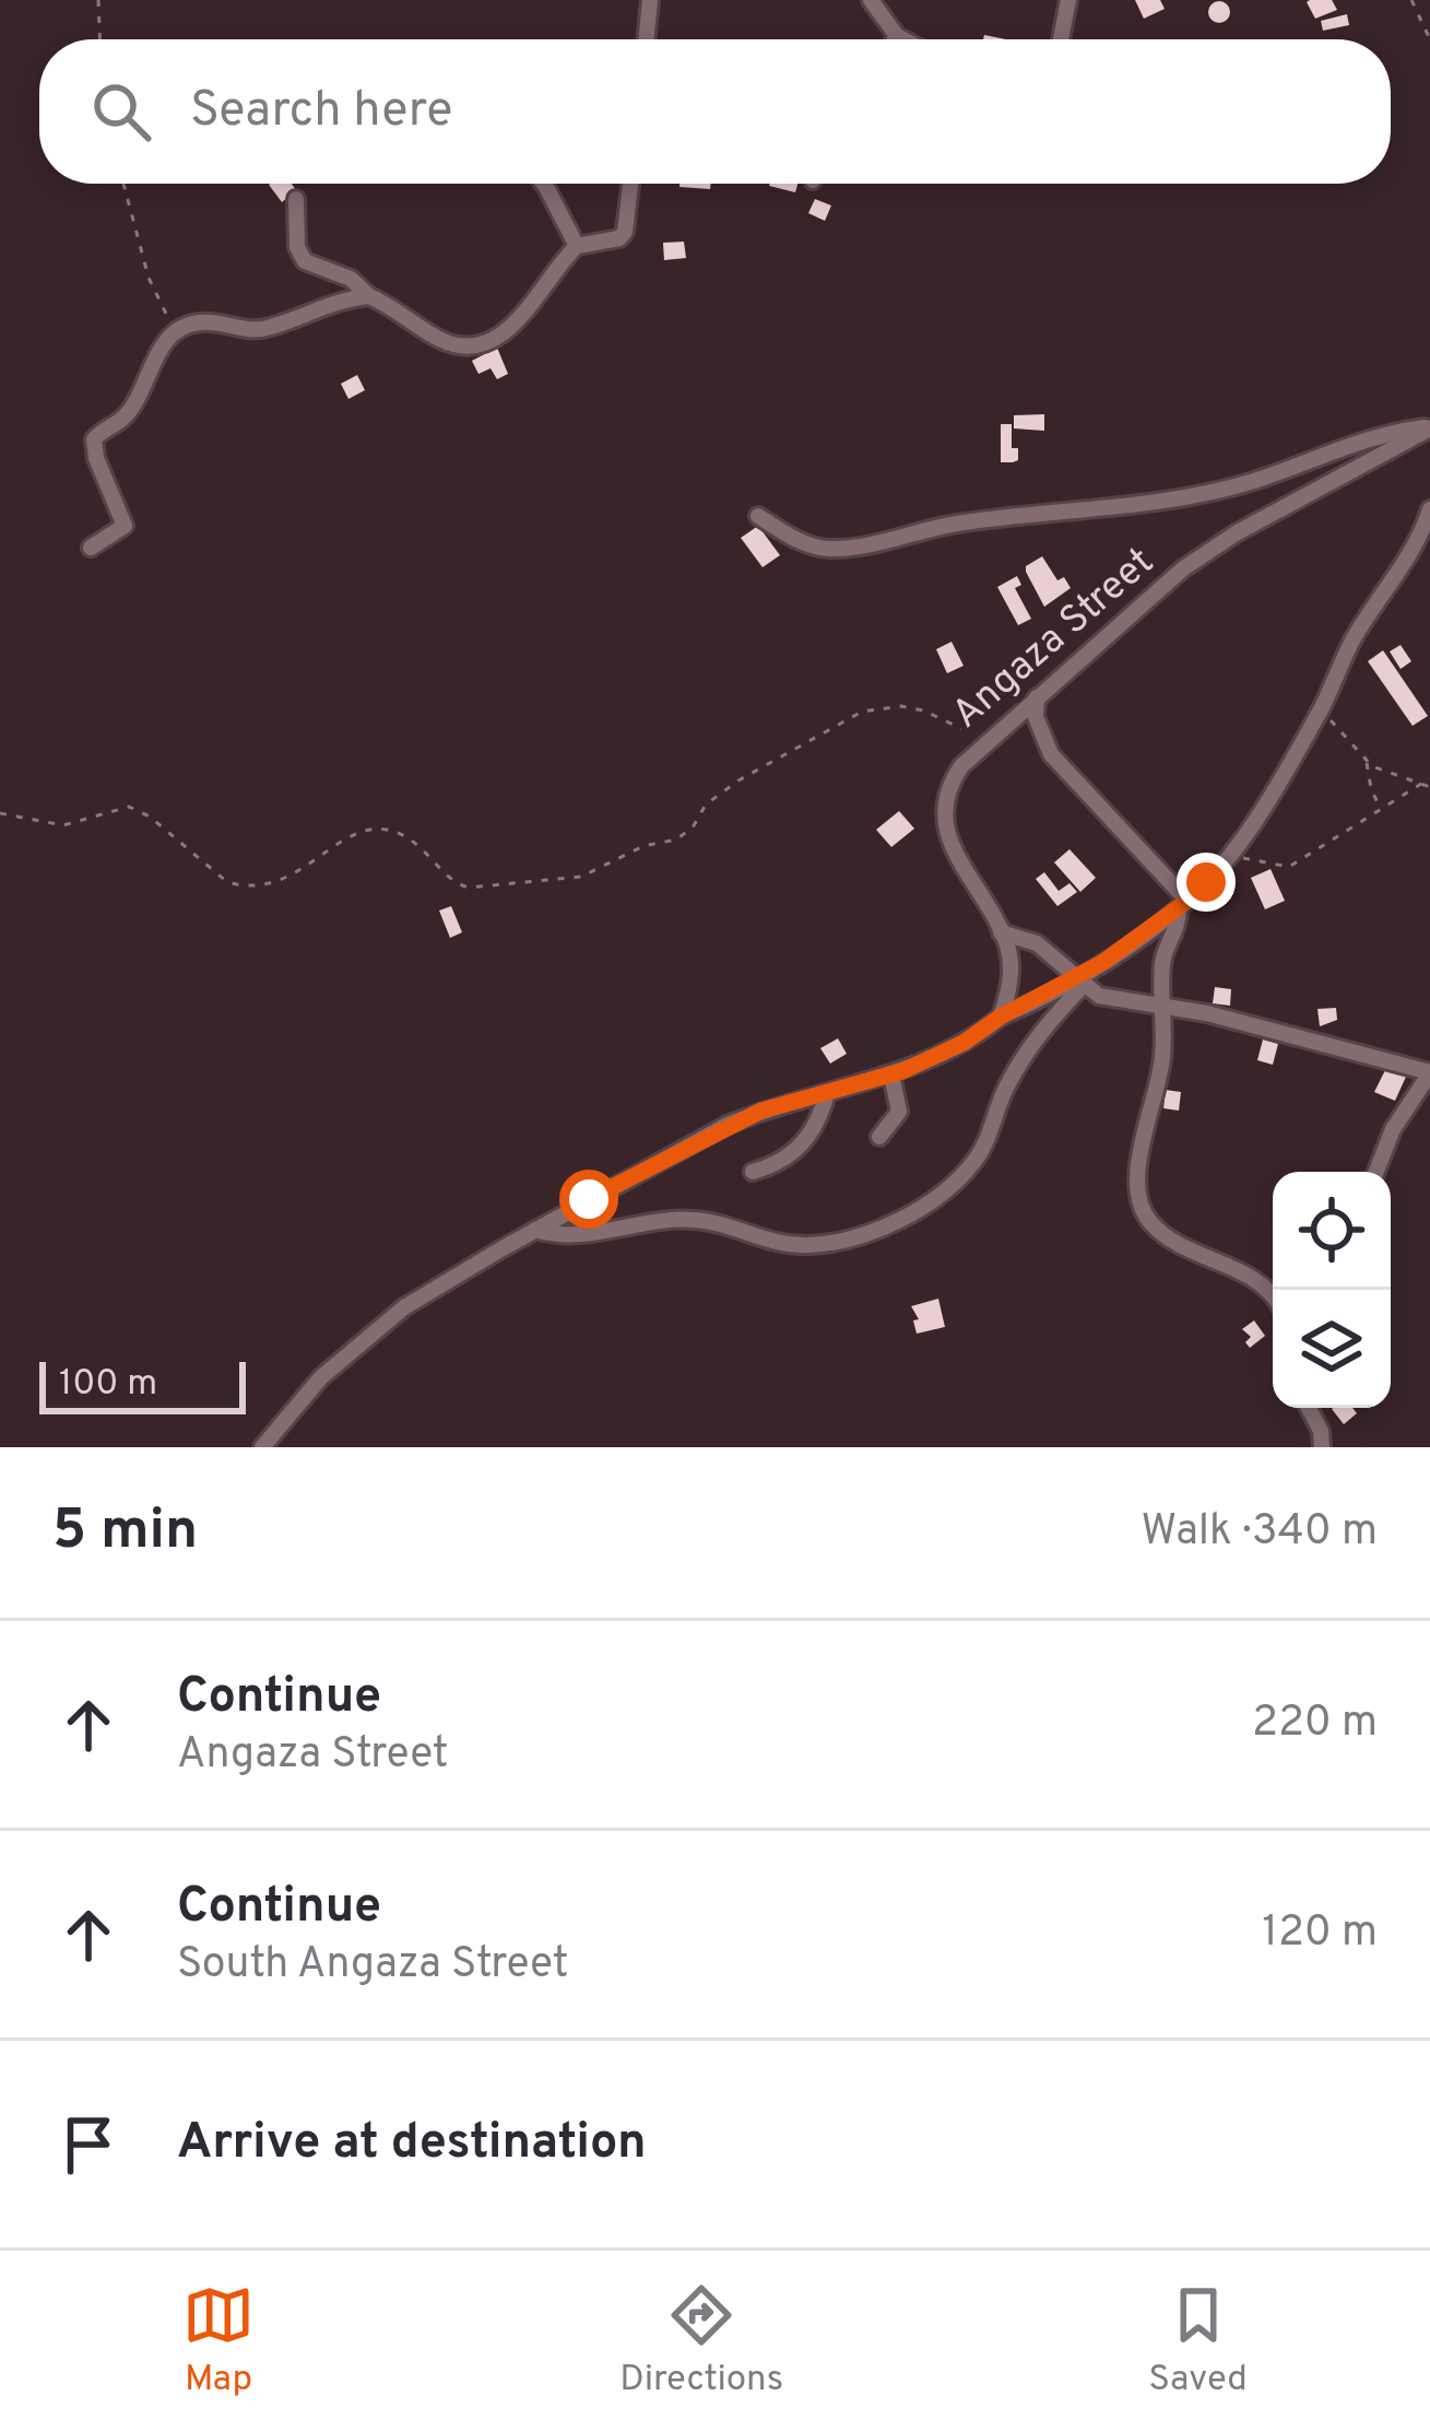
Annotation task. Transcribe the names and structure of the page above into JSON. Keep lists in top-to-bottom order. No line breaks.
{"streets":{"street":["Angaza Street"]},"scale_bar":"100 m","page":{"search":"Search here","scale":"100 m","heading":["5 min","Walk · 340 m"],"list":[["Continue","Angaza Street","220 m"],["Continue","South Angaza Street","120 m"],"Arrive at destination"],"nav":["Map","Directions","Saved"]}}
